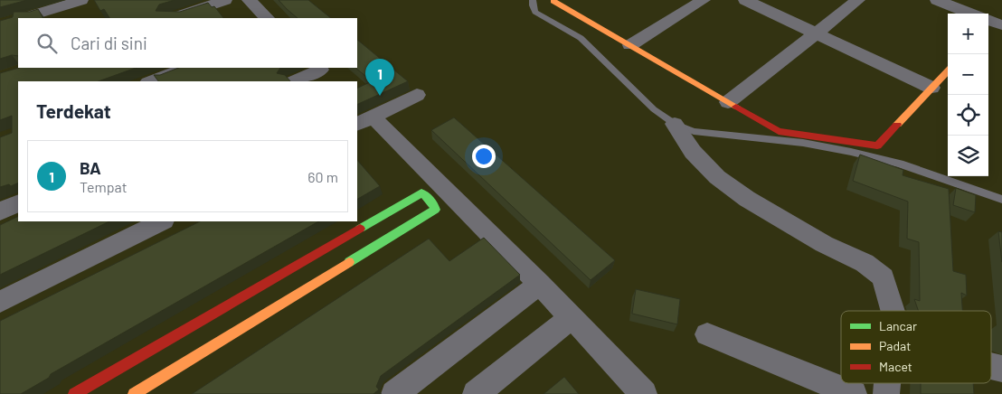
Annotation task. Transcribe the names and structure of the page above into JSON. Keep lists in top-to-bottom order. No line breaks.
{"legend":["Lancar","Padat","Macet"],"page":{"map_buttons":["+","−"],"search":"Cari di sini","pins":"1","heading":"Terdekat","list":[{"mark":"1","name":"BA","note":"Tempat","value":"60 m"}]}}
